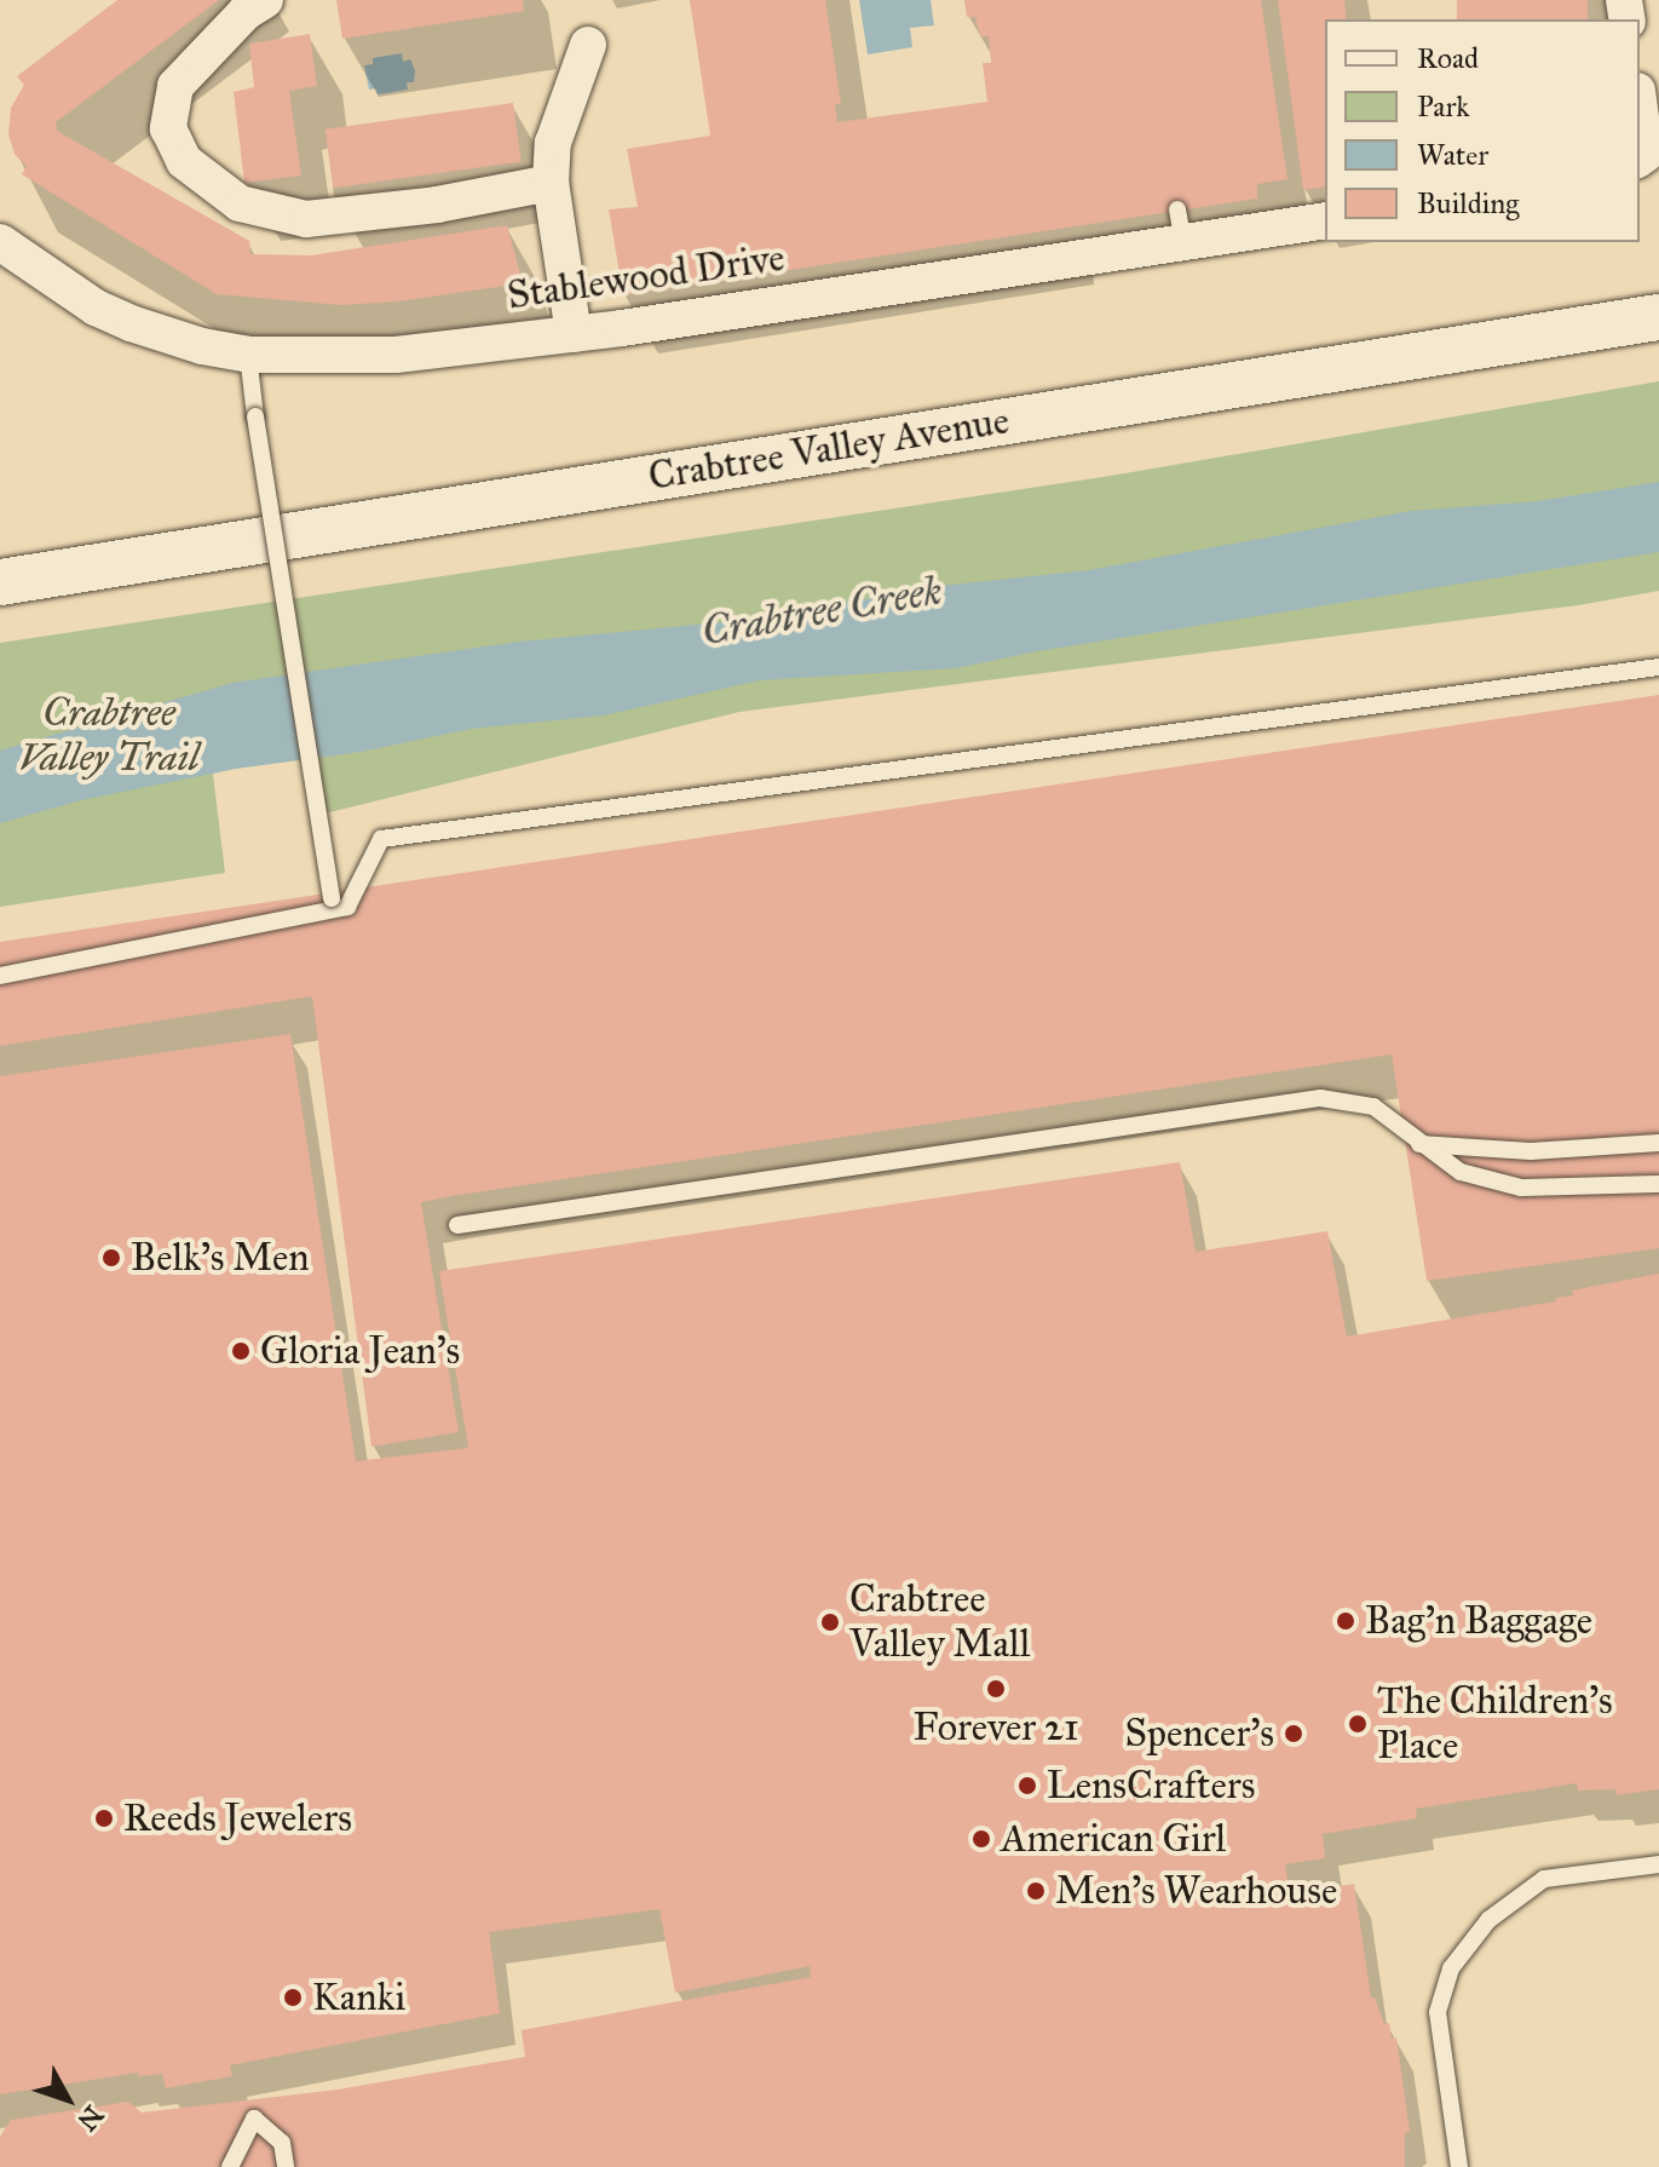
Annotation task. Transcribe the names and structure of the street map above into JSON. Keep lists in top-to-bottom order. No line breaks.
{"streets":{"street":["Stablewood Drive","Crabtree Valley Avenue"]},"water":["Crabtree Creek"],"parks":["Crabtree Valley Trail"],"places":["Belk's Men","Gloria Jean's","Bag'n Baggage","Crabtree Valley Mall","Forever 21","The Children's Place","Spencer's","LensCrafters","Reeds Jewelers","American Girl","Men's Wearhouse","Kanki"],"legend":["Road","Park","Water","Building"],"north":"bottom right"}
